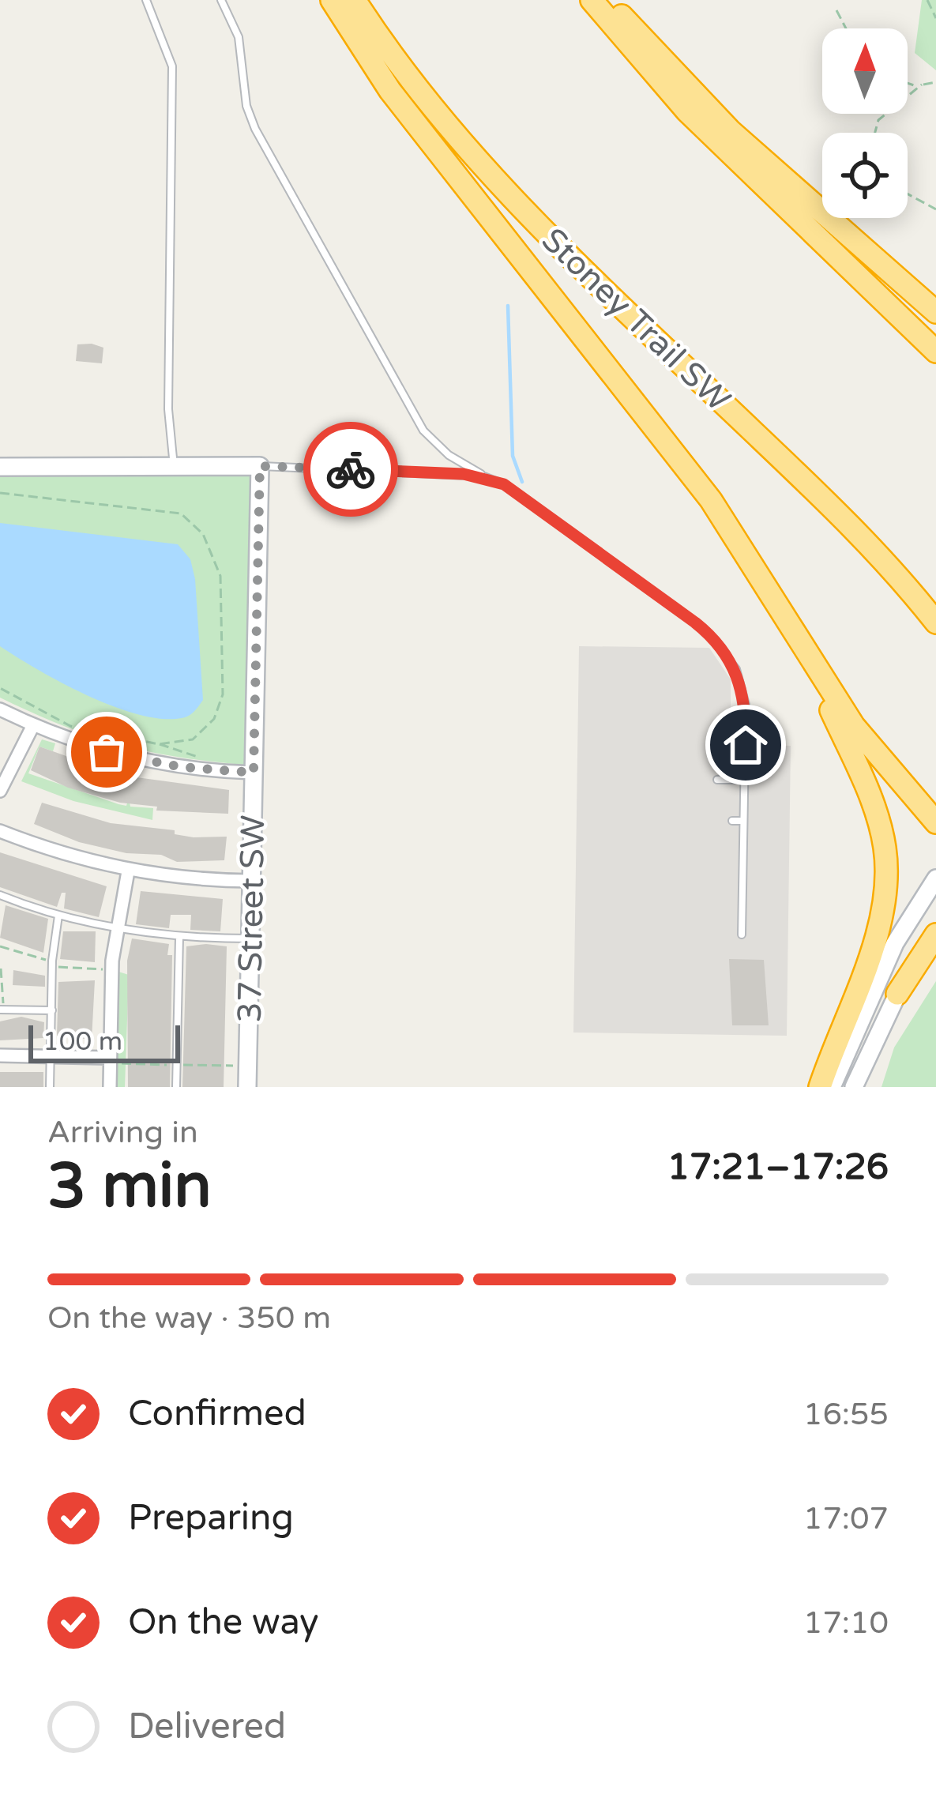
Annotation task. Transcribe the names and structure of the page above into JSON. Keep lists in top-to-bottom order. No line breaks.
{"streets":{"highway":["Stoney Trail SW"],"street":["37 Street SW"]},"scale_bar":"100 m","north":"top","page":{"scale":"100 m","heading":["3 min","Arriving in","17:21–17:26"],"bar":"On the way · 350 m","list":[["Confirmed","16:55"],["Preparing","17:07"],["On the way","17:10"],"Delivered"]}}
